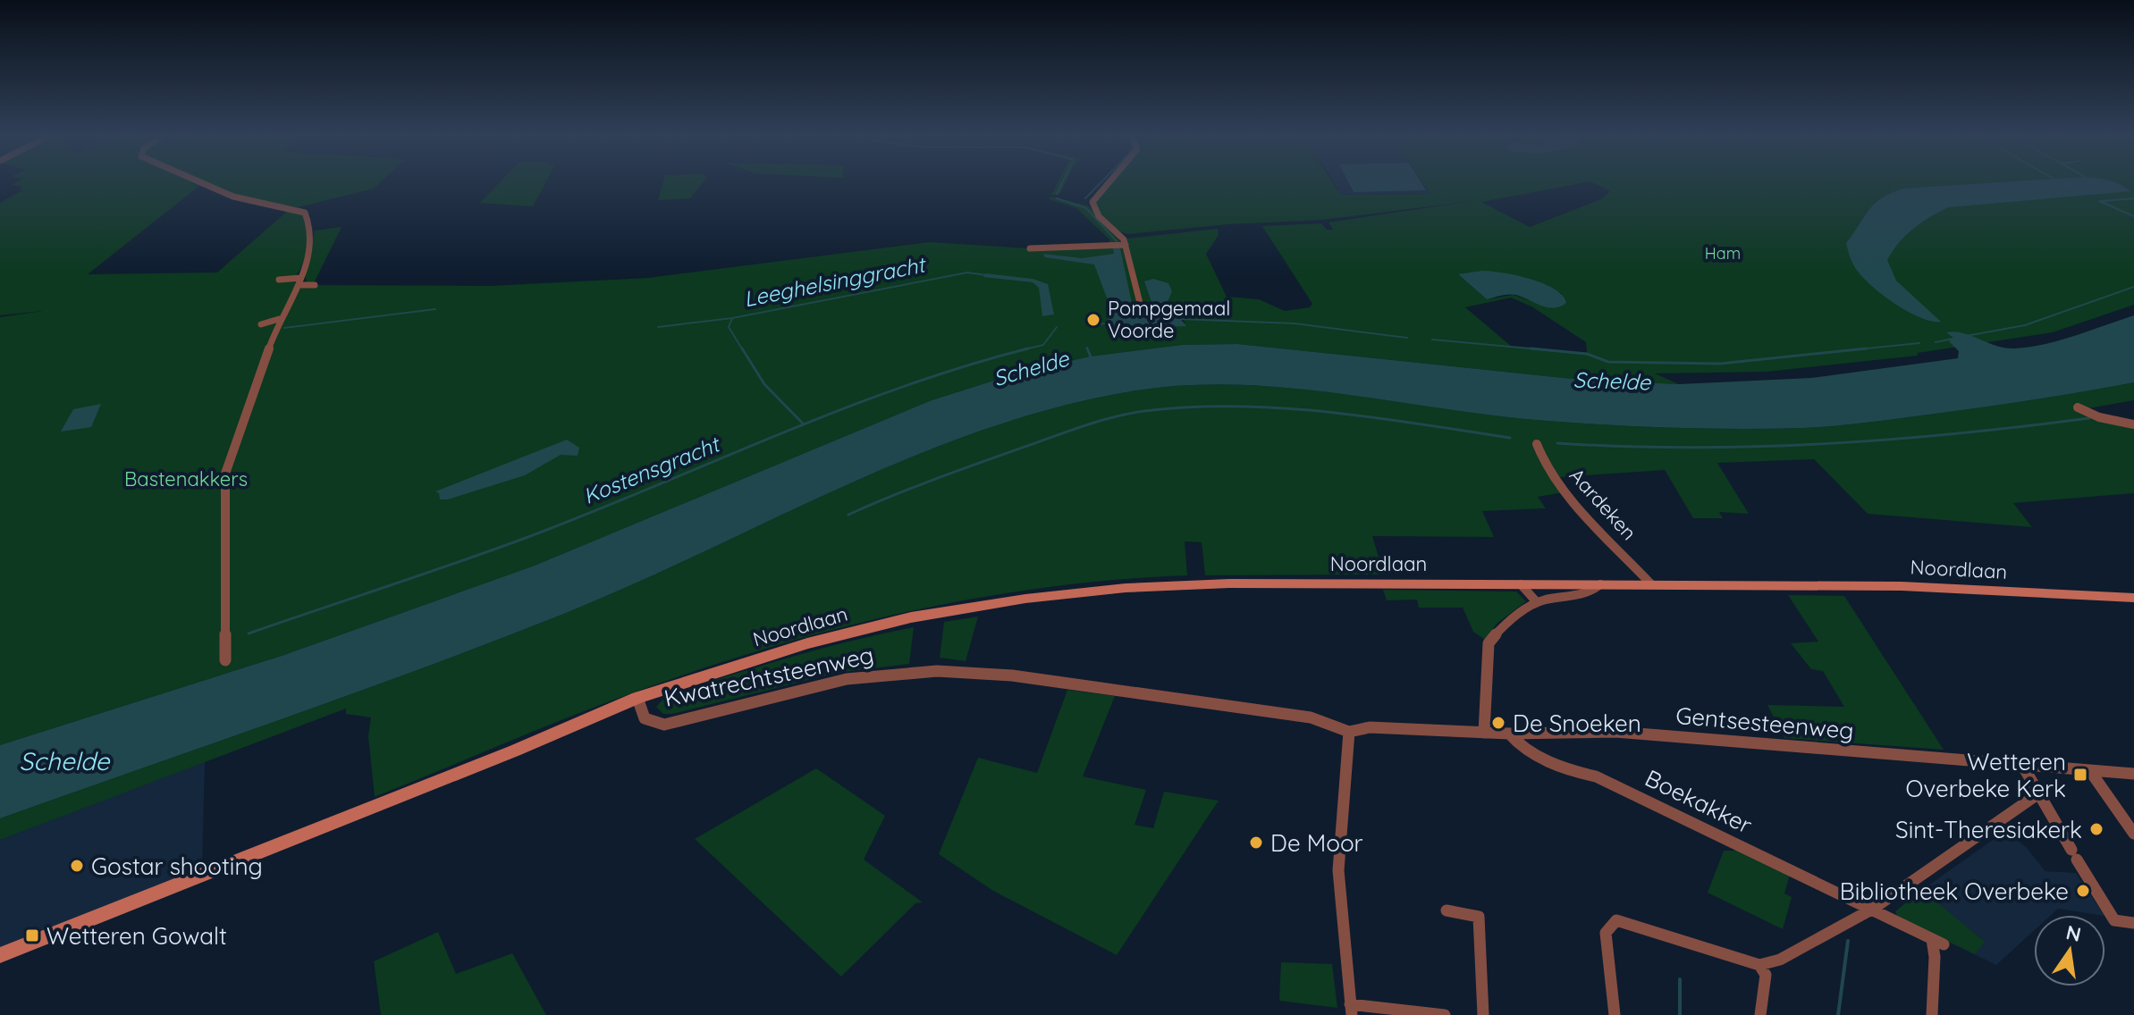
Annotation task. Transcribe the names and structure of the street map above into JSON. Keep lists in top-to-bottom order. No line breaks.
{"streets":{"street":["Aardeken","Noordlaan","Kwatrechtsteenweg","Gentsesteenweg","Boekakker"]},"crossings":[["Aardeken","Noordlaan"],["Noordlaan","Kwatrechtsteenweg"],["Kwatrechtsteenweg","Gentsesteenweg"],["Gentsesteenweg","Boekakker"]],"water":["Leeghelsinggracht","Schelde","Kostensgracht"],"parks":["Ham","Bastenakkers"],"places":{"other":["Pompgemaal Voorde","De Snoeken","Sint-Theresiakerk","De Moor","Gostar shooting","Bibliotheek Overbeke"],"transit":["Wetteren Overbeke Kerk","Wetteren Gowalt"]},"north":"top"}
